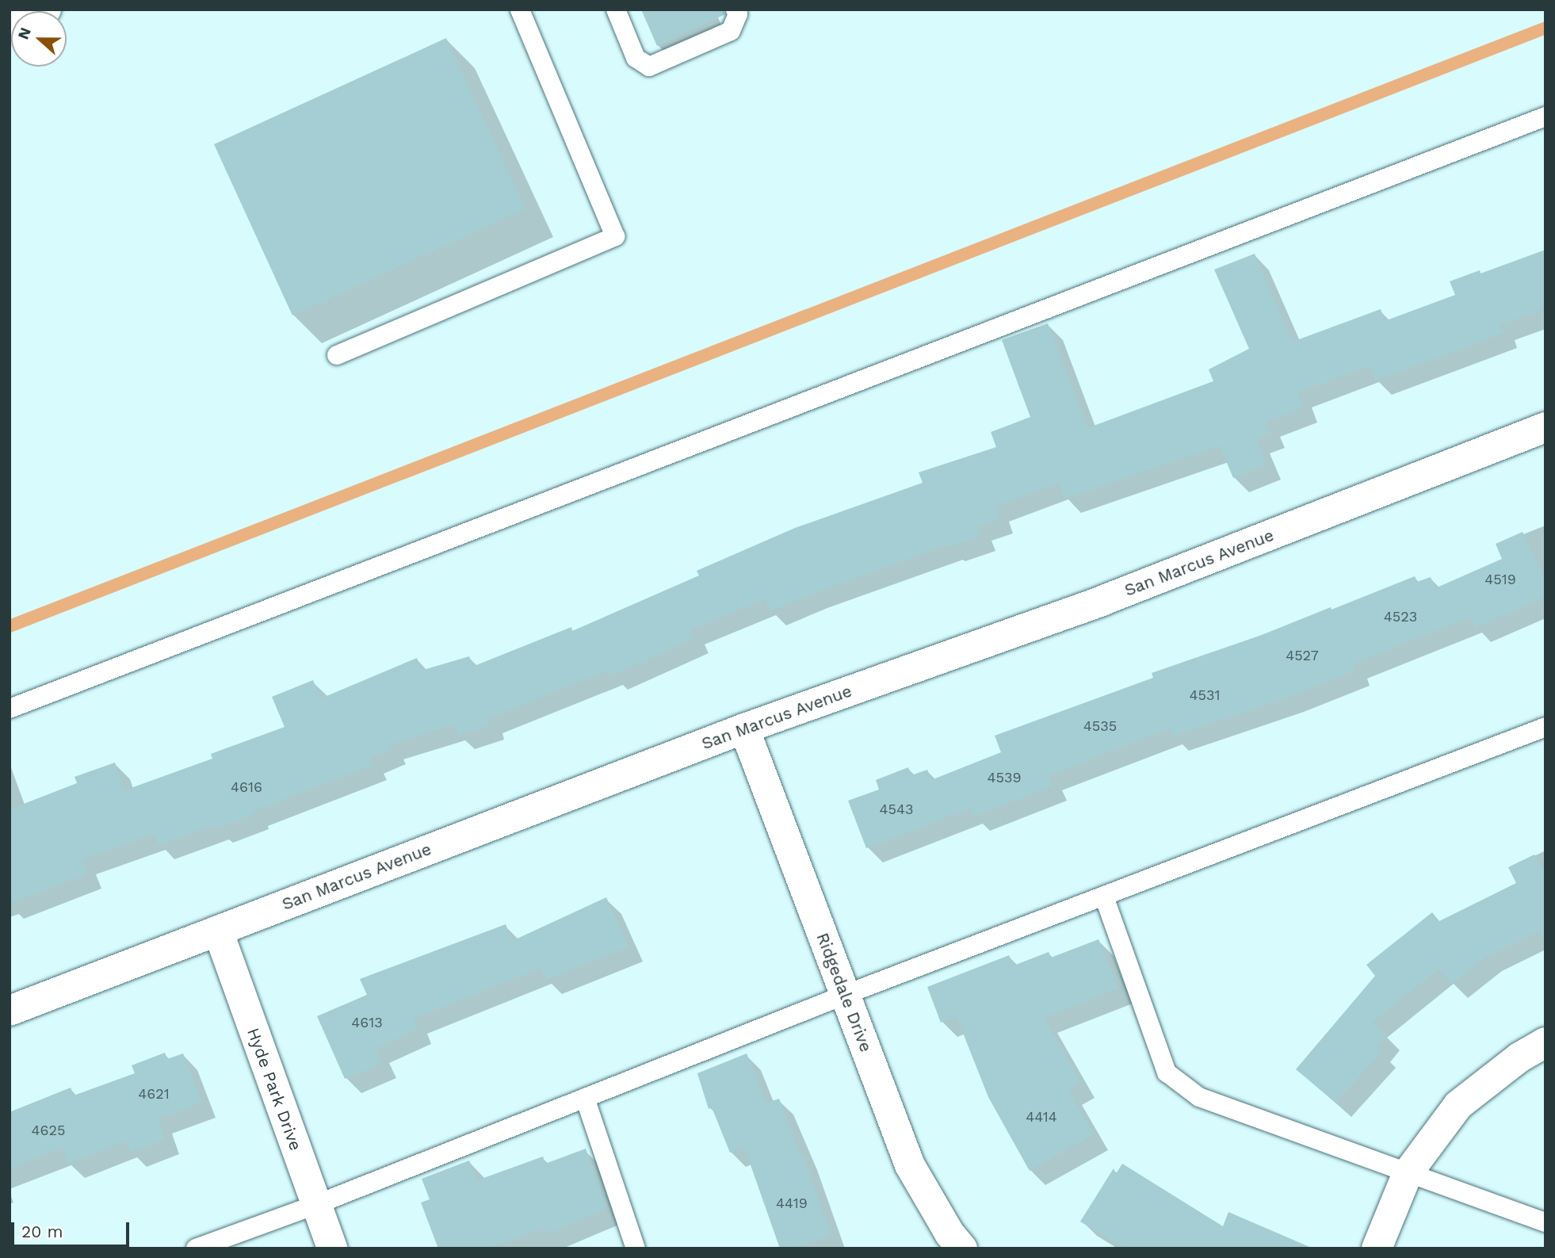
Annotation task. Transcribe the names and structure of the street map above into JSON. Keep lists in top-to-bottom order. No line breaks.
{"streets":{"street":["San Marcus Avenue","Ridgedale Drive","Hyde Park Drive"]},"crossings":[["San Marcus Avenue","Ridgedale Drive"],["San Marcus Avenue","Hyde Park Drive"]],"house_numbers":["4519","4523","4527","4531","4535","4539","4616","4543","4613","4621","4414","4625","4419"],"scale_bar":"20 m","north":"left"}
